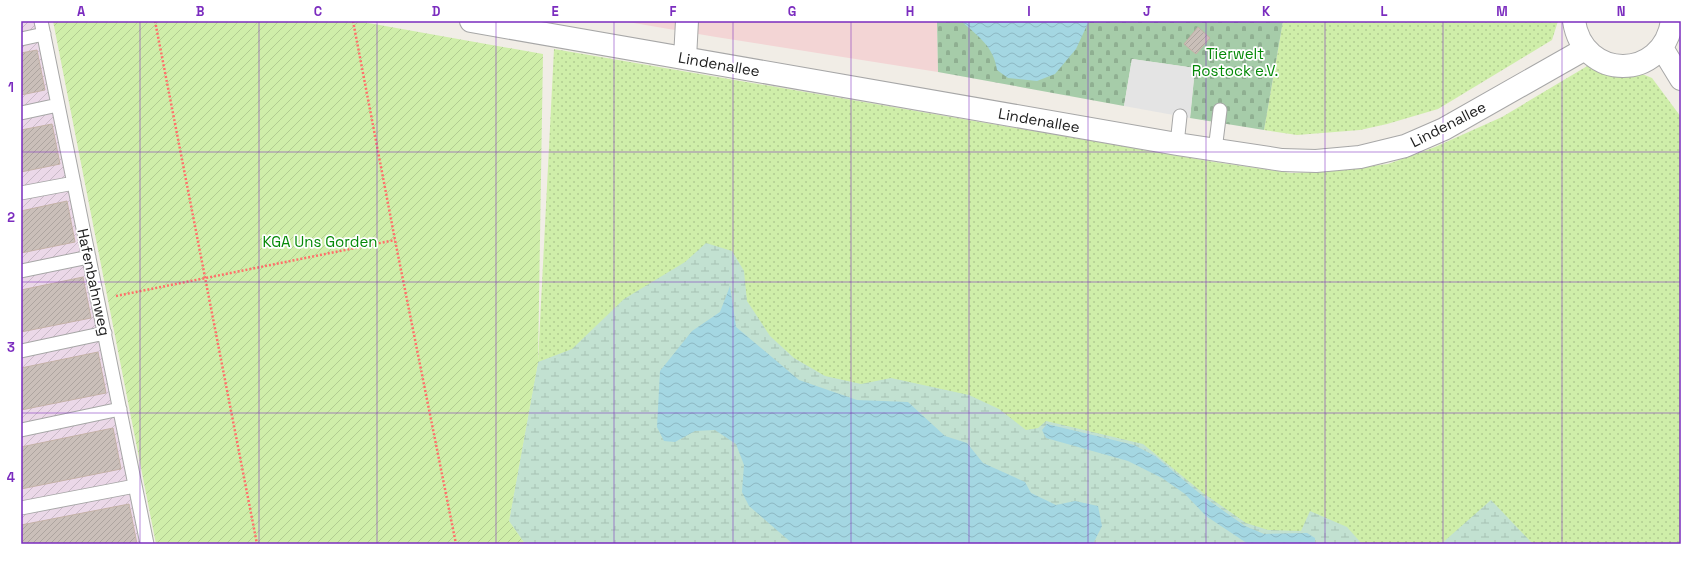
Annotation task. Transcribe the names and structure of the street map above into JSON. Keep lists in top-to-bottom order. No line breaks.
{"streets":{"street":["Lindenallee"],"lane":["Hafenbahnweg"]},"parks":["Tierwelt Rostock e.V.","KGA Uns Gorden"],"grid":{"columns":["A","B","C","D","E","F","G","H","I","J","K","L","M","N"],"rows":["1","2","3","4"]}}
